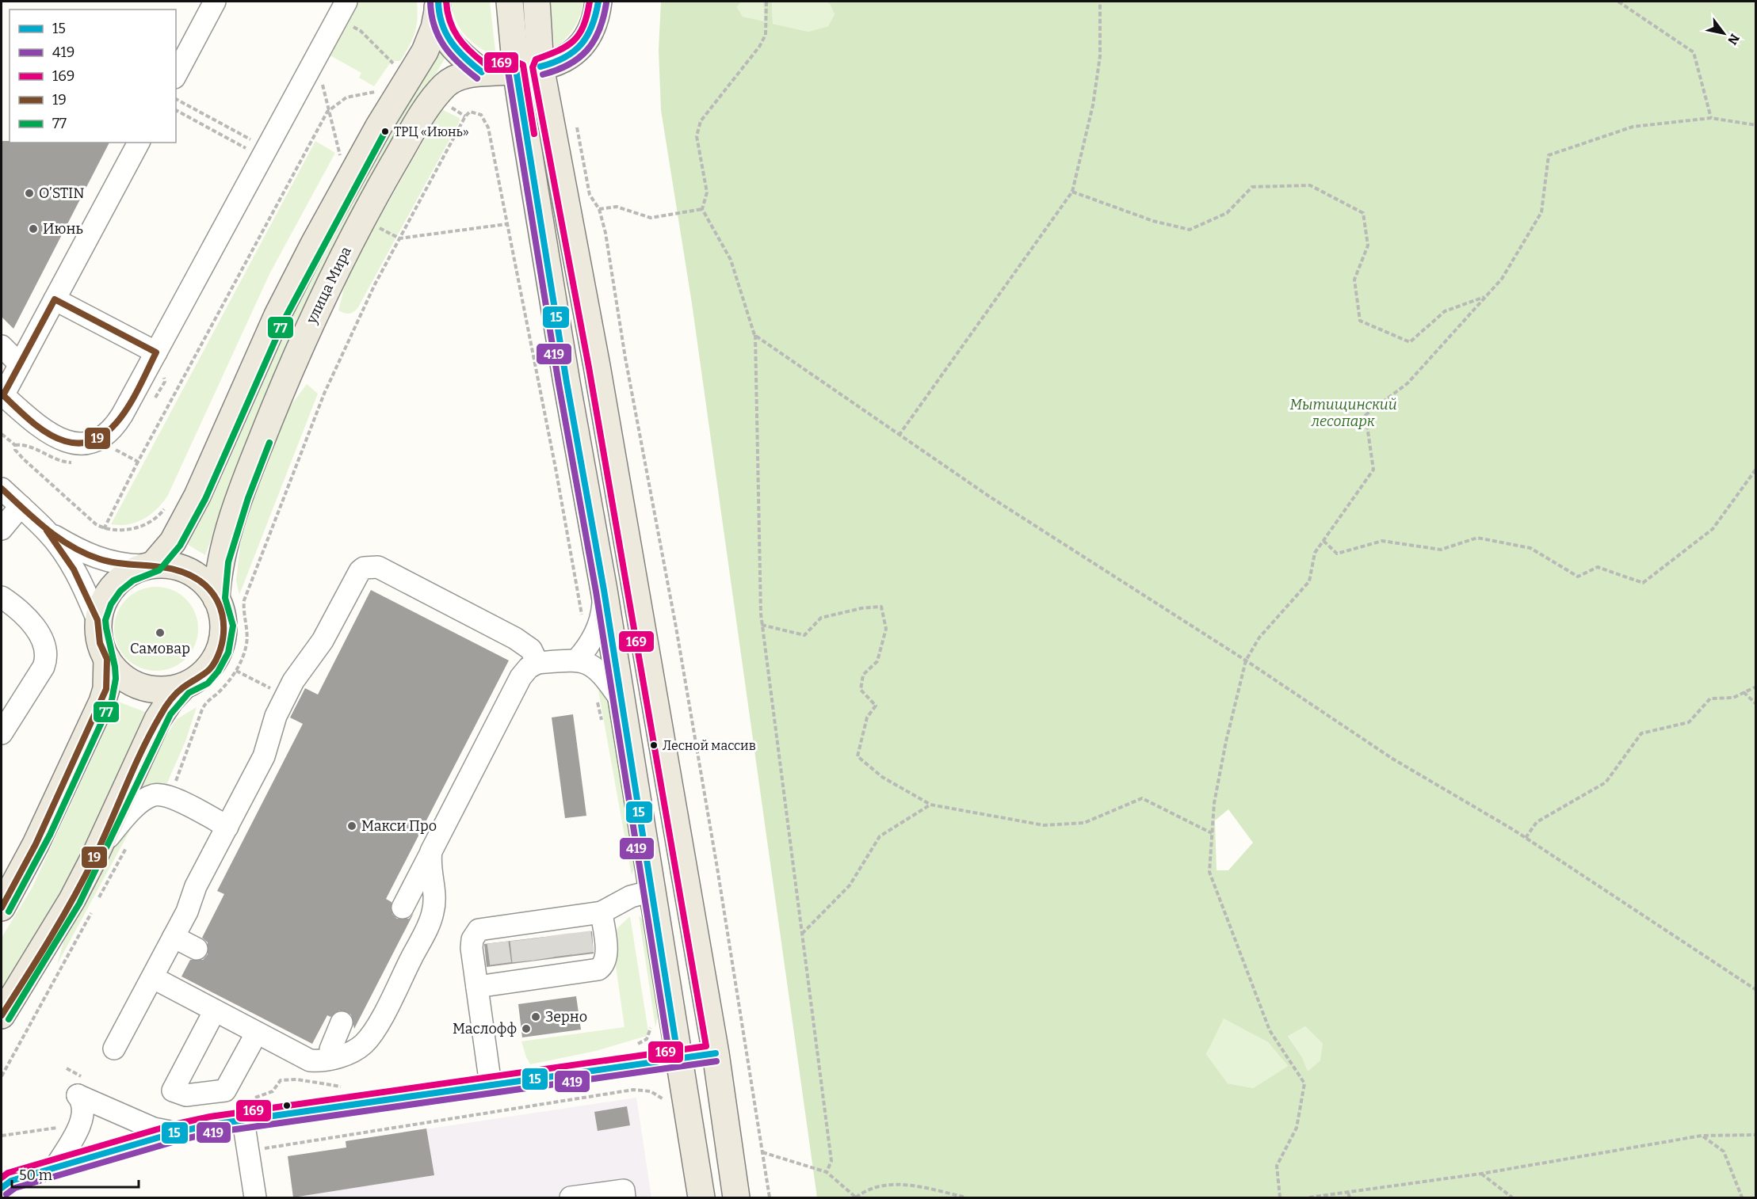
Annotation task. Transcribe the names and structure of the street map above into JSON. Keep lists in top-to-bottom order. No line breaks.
{"streets":{"main road":["улица Мира"]},"parks":["Мытищинский лесопарк"],"places":["ТРЦ «Июнь»","O’STIN","Июнь","Самовар","Лесной массив","Макси Про","Зерно","Маслофф"],"lines":["transit line 15","transit line 419","transit line 169","transit line 77","transit line 19"],"legend":["15","419","169","19","77"],"scale_bar":"50 m","north":"bottom right"}
